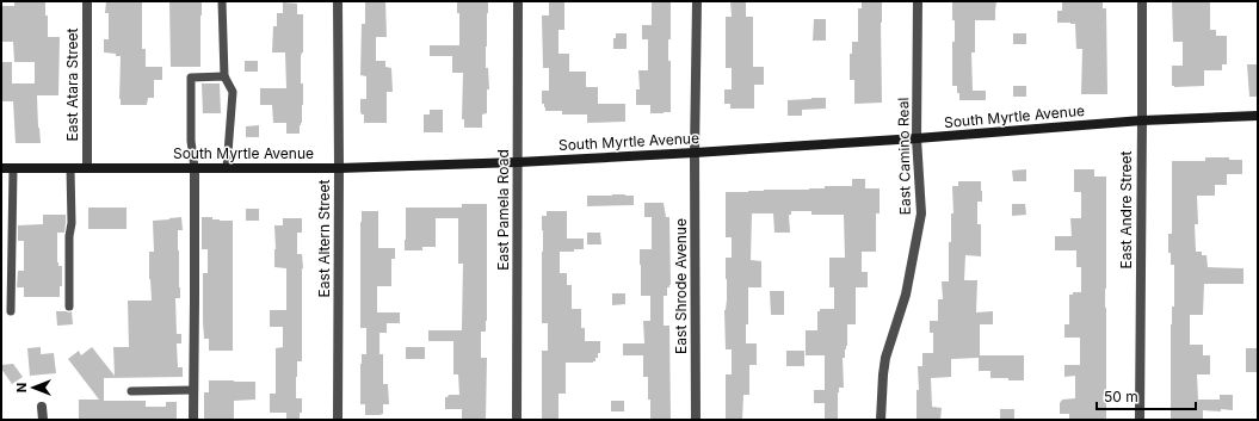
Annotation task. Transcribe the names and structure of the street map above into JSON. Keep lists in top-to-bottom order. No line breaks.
{"streets":{"main road":["South Myrtle Avenue"],"street":["East Atara Street","East Camino Real","East Pamela Road","East Andre Street","East Altern Street","East Shrode Avenue"]},"crossings":[["East Atara Street","South Myrtle Avenue"],["South Myrtle Avenue","East Camino Real"],["South Myrtle Avenue","East Pamela Road"],["South Myrtle Avenue","East Andre Street"],["South Myrtle Avenue","East Altern Street"],["South Myrtle Avenue","East Shrode Avenue"]],"scale_bar":"50 m","north":"left"}
